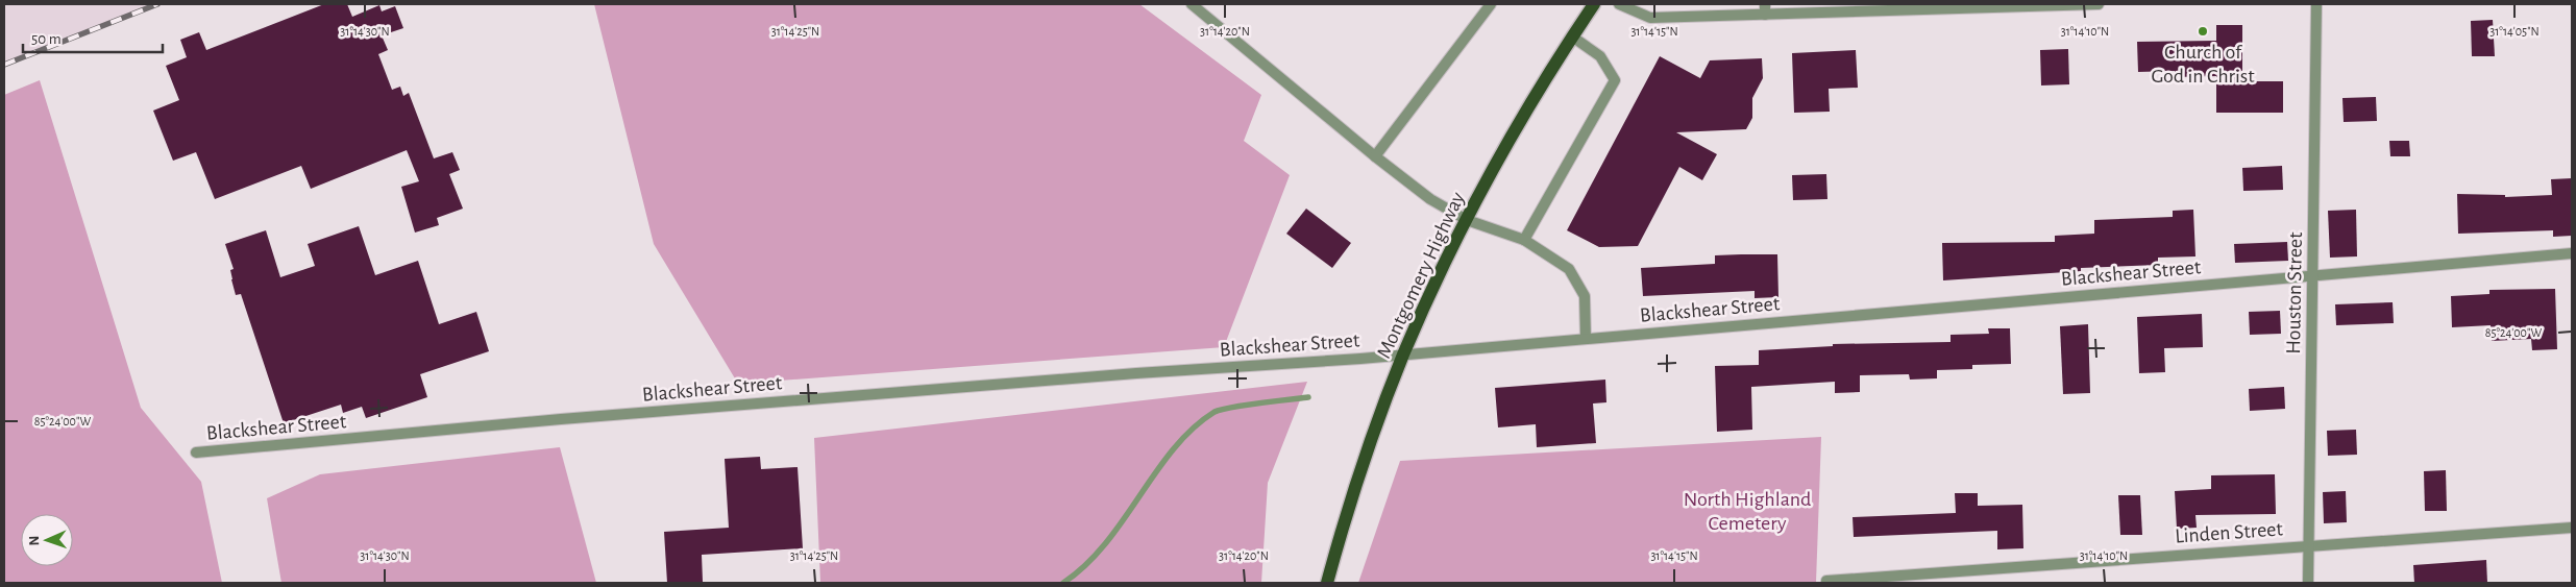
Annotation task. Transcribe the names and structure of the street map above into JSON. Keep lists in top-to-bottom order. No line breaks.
{"streets":{"main road":["Montgomery Highway"],"street":["Blackshear Street","Houston Street","Linden Street"]},"crossings":[["Blackshear Street","Montgomery Highway"],["Blackshear Street","Houston Street"],["Houston Street","Linden Street"]],"parks":["North Highland Cemetery"],"places":["Church of God in Christ"],"scale_bar":"50 m","north":"left","coordinates":["31°14'30\"N","31°14'25\"N","31°14'20\"N","31°14'15\"N","31°14'10\"N","31°14'05\"N","85°24'00\"W"]}
